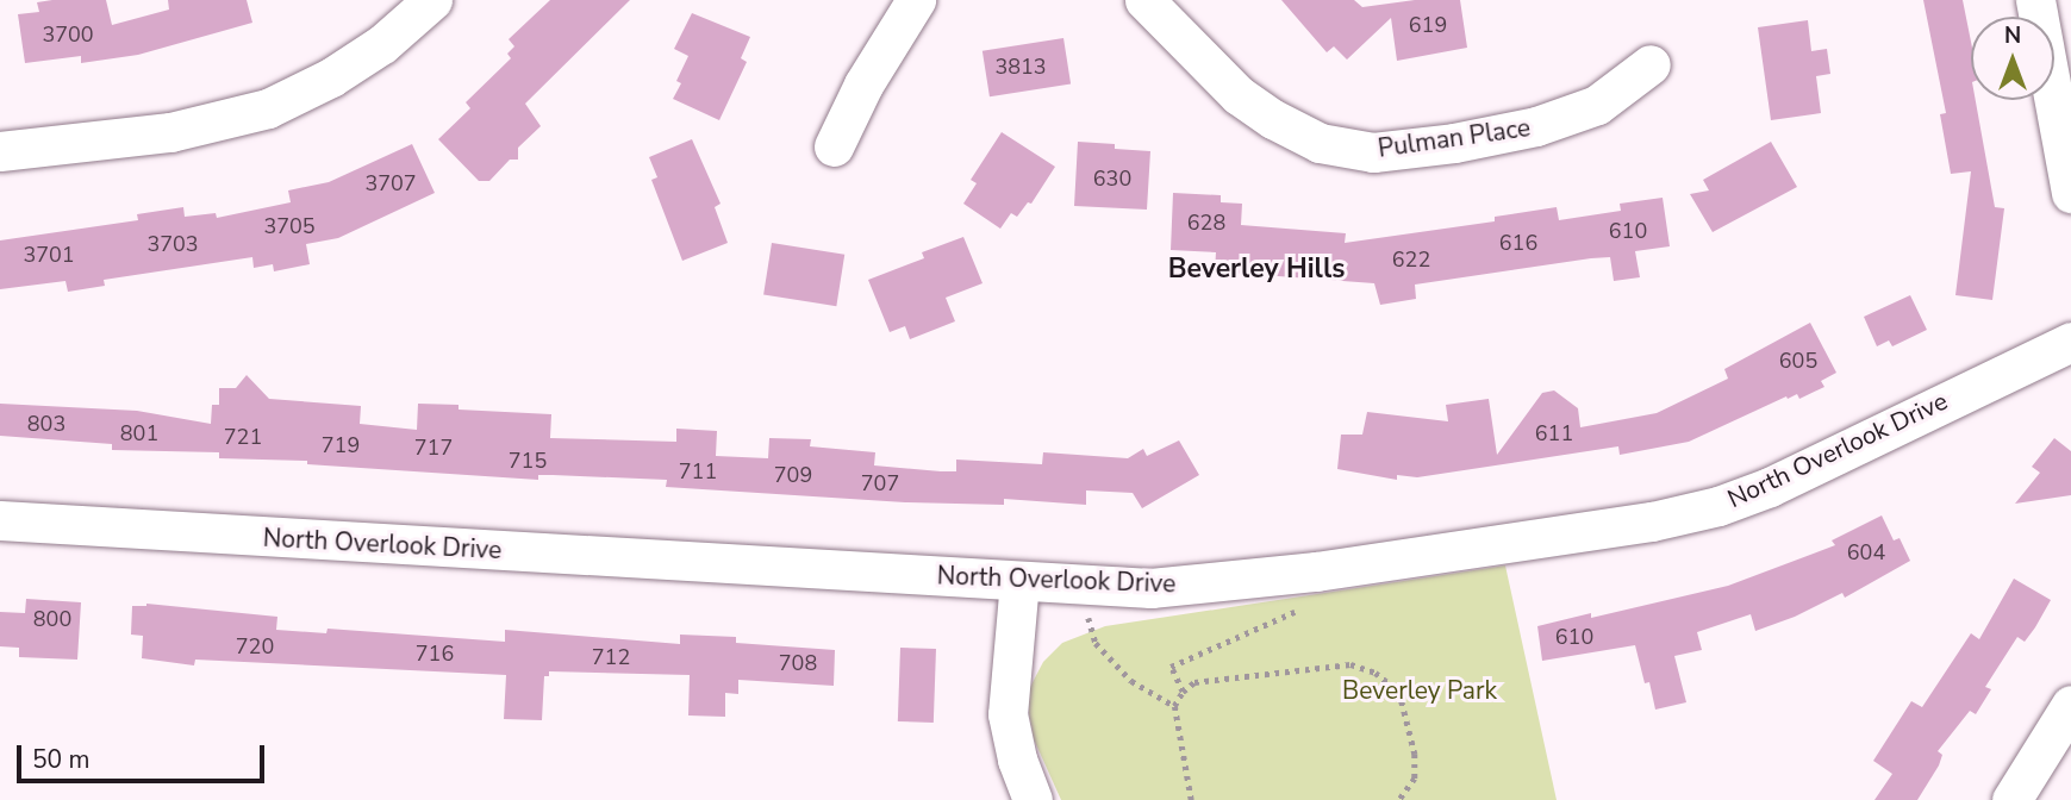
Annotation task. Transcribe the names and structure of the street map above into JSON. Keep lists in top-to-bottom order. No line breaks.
{"streets":{"street":["Pulman Place","North Overlook Drive"]},"districts":["Beverley Hills"],"parks":["Beverley Park"],"house_numbers":["619","3700","3813","630","3707","628","3705","610","616","3703","3701","622","605","803","801","611","721","719","717","715","711","709","707","604","800","610","720","716","712","708"],"scale_bar":"50 m","north":"top"}
